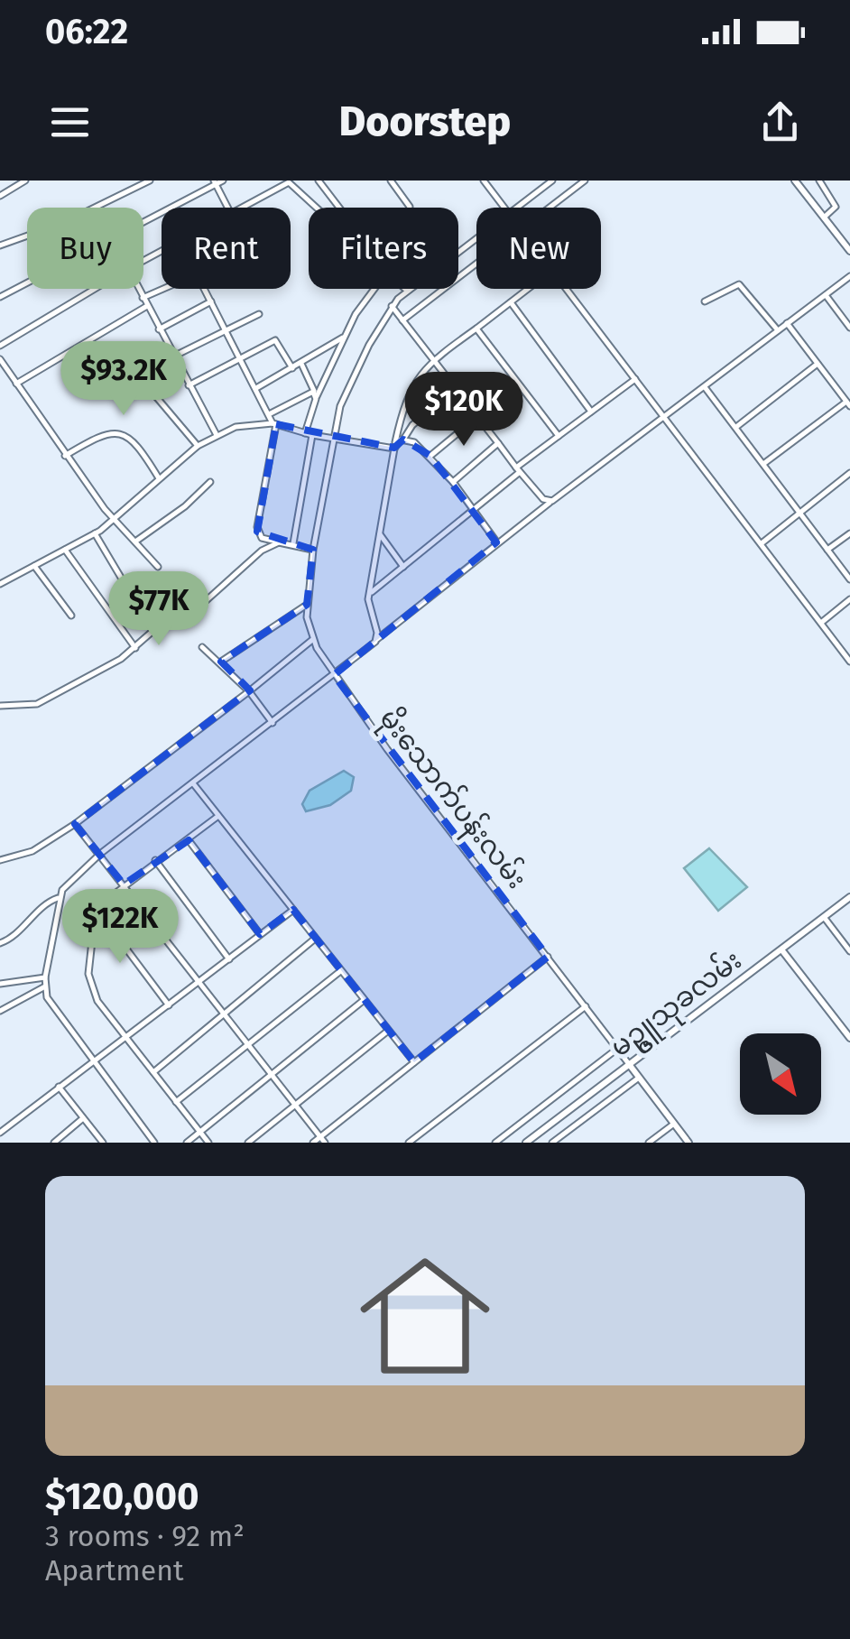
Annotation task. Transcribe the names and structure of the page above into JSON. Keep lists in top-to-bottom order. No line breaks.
{"streets":{"street":["မိုးသောက်ပန်းလမ်း","မဥ္ဇူသုခလမ်း"]},"crossings":[["မိုးသောက်ပန်းလမ်း","မဥ္ဇူသုခလမ်း"]],"north":"bottom right","page":{"status":"06:22","header":"Doorstep","chip":["Buy","Rent","Filters","New"],"price":["$93.2K","$120K","$77K","$122K"],"list":[{"name":"$120,000","note":"3 rooms · 92 m² · Apartment"}]}}
